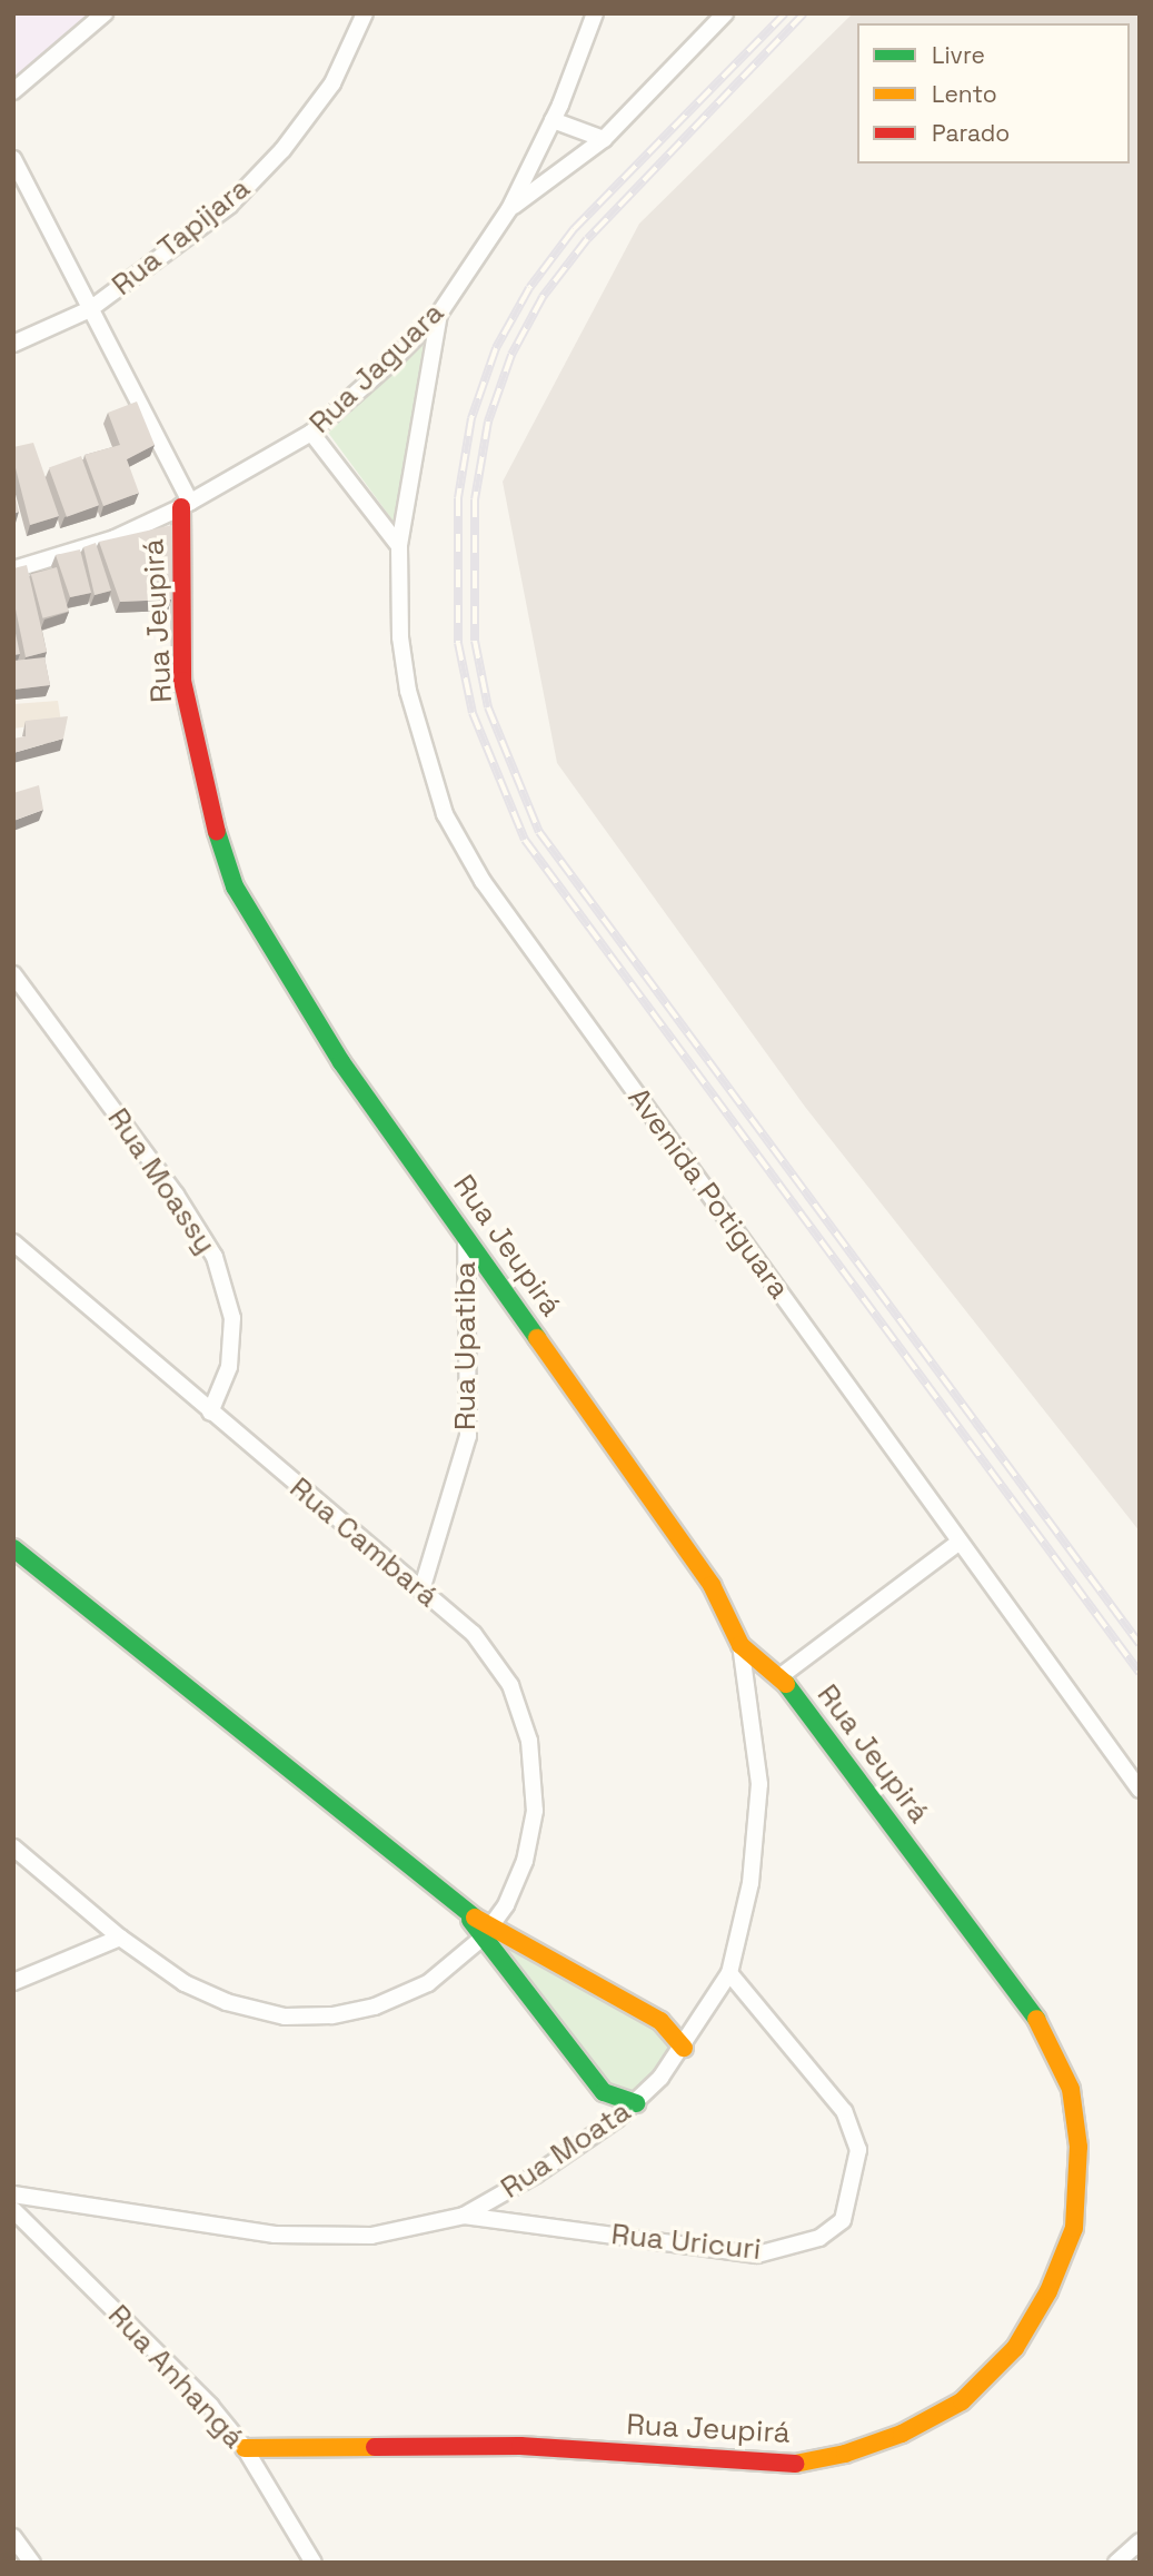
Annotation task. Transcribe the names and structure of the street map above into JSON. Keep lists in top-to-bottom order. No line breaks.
{"streets":{"street":["Rua Tapijara","Rua Jaguara","Rua Jeupirá","Rua Moassy","Avenida Potiguara","Rua Upatiba","Rua Cambará","Rua Moata","Rua Uricuri","Rua Anhangá"]},"crossings":[["Rua Tapijara","Rua Jeupirá"],["Rua Jaguara","Rua Jeupirá"],["Rua Jaguara","Avenida Potiguara"],["Rua Jeupirá","Rua Upatiba"],["Rua Jeupirá","Rua Moata"],["Rua Jeupirá","Rua Anhangá"],["Rua Moassy","Rua Cambará"],["Rua Upatiba","Rua Cambará"],["Rua Moata","Rua Uricuri"]],"legend":["Livre","Lento","Parado"]}
